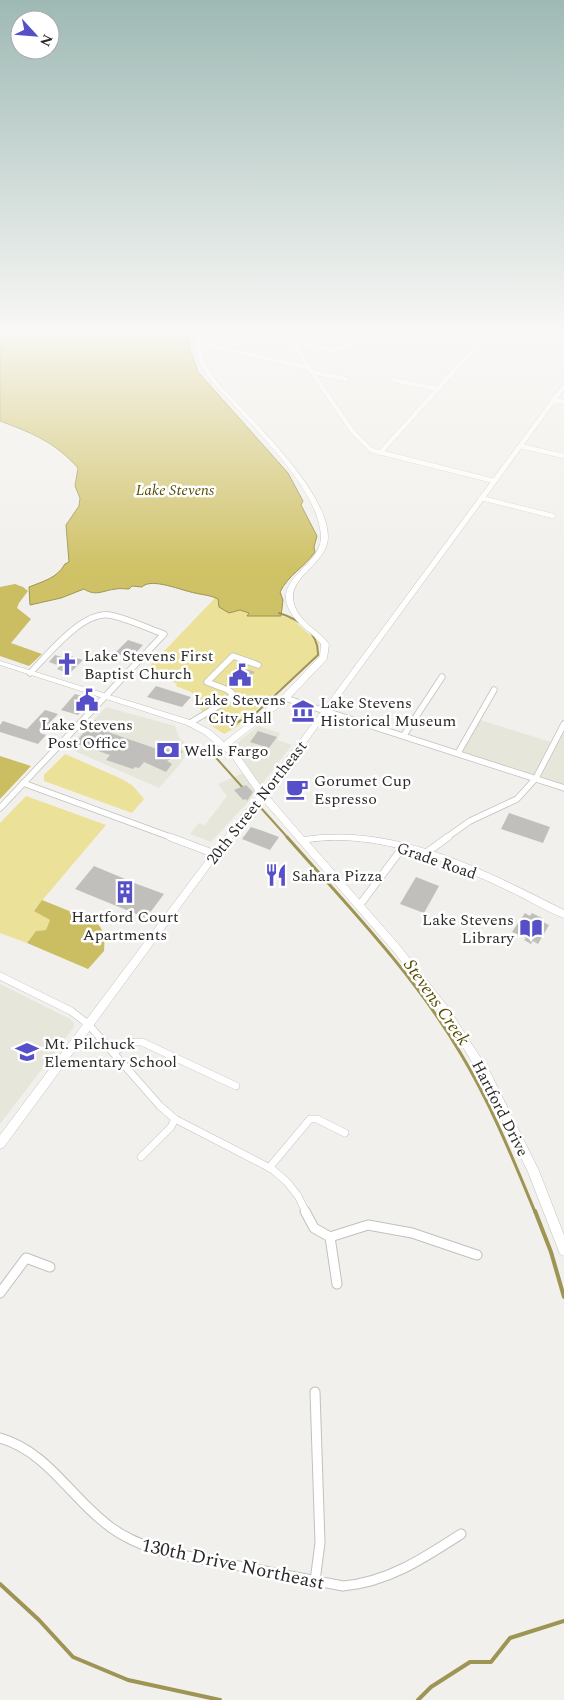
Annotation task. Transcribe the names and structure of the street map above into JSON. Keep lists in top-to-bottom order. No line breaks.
{"streets":{"main road":["20th Street Northeast","Grade Road","Hartford Drive"],"street":["130th Drive Northeast"]},"crossings":[["20th Street Northeast","Hartford Drive"],["Grade Road","Hartford Drive"]],"water":["Lake Stevens","Stevens Creek"],"places":{"church":["Lake Stevens First Baptist Church"],"public building":["Lake Stevens City Hall","Lake Stevens Post Office"],"museum":["Lake Stevens Historical Museum"],"bank":["Wells Fargo"],"cafe":["Gorumet Cup Espresso"],"restaurant":["Sahara Pizza"],"building":["Hartford Court Apartments"],"library":["Lake Stevens Library"],"school or university":["Mt. Pilchuck Elementary School"]},"north":"bottom right"}
